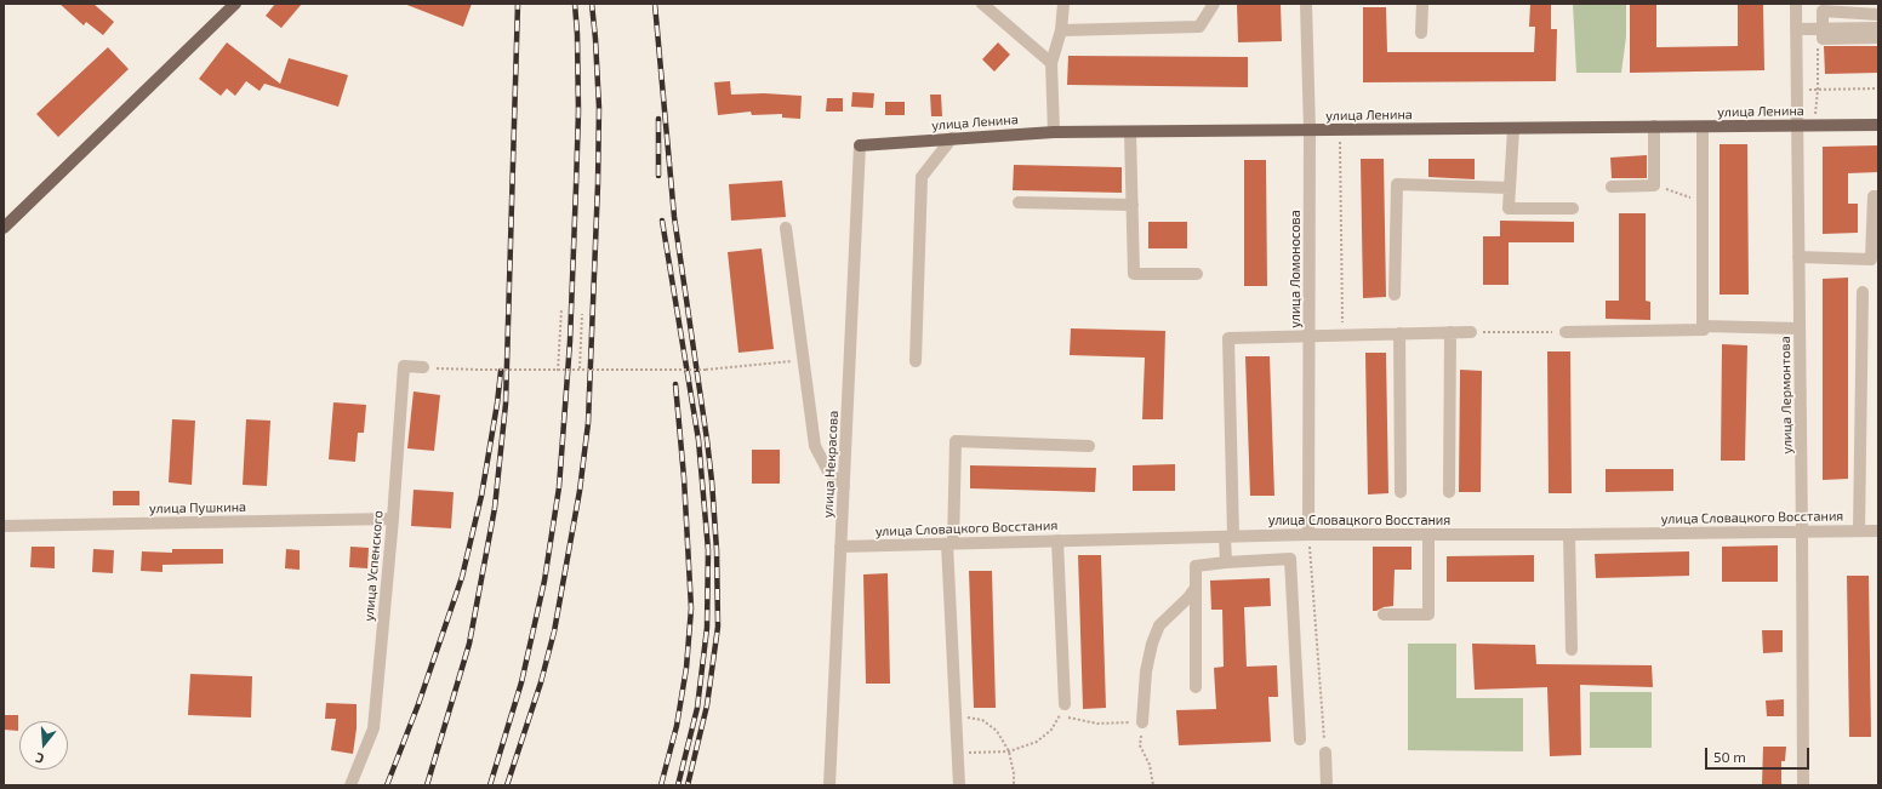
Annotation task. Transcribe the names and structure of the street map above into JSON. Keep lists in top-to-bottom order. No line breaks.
{"streets":{"main road":["улица Ленина"],"street":["улица Ломоносова","улица Лермонтова","улица Некрасова","улица Пушкина","улица Словацкого Восстания","улица Успенского"]},"crossings":[["улица Ленина","улица Ломоносова"],["улица Ленина","улица Лермонтова"],["улица Ленина","улица Некрасова"],["улица Ломоносова","улица Словацкого Восстания"],["улица Лермонтова","улица Словацкого Восстания"],["улица Некрасова","улица Словацкого Восстания"],["улица Пушкина","улица Успенского"]],"scale_bar":"50 m","north":"bottom"}
